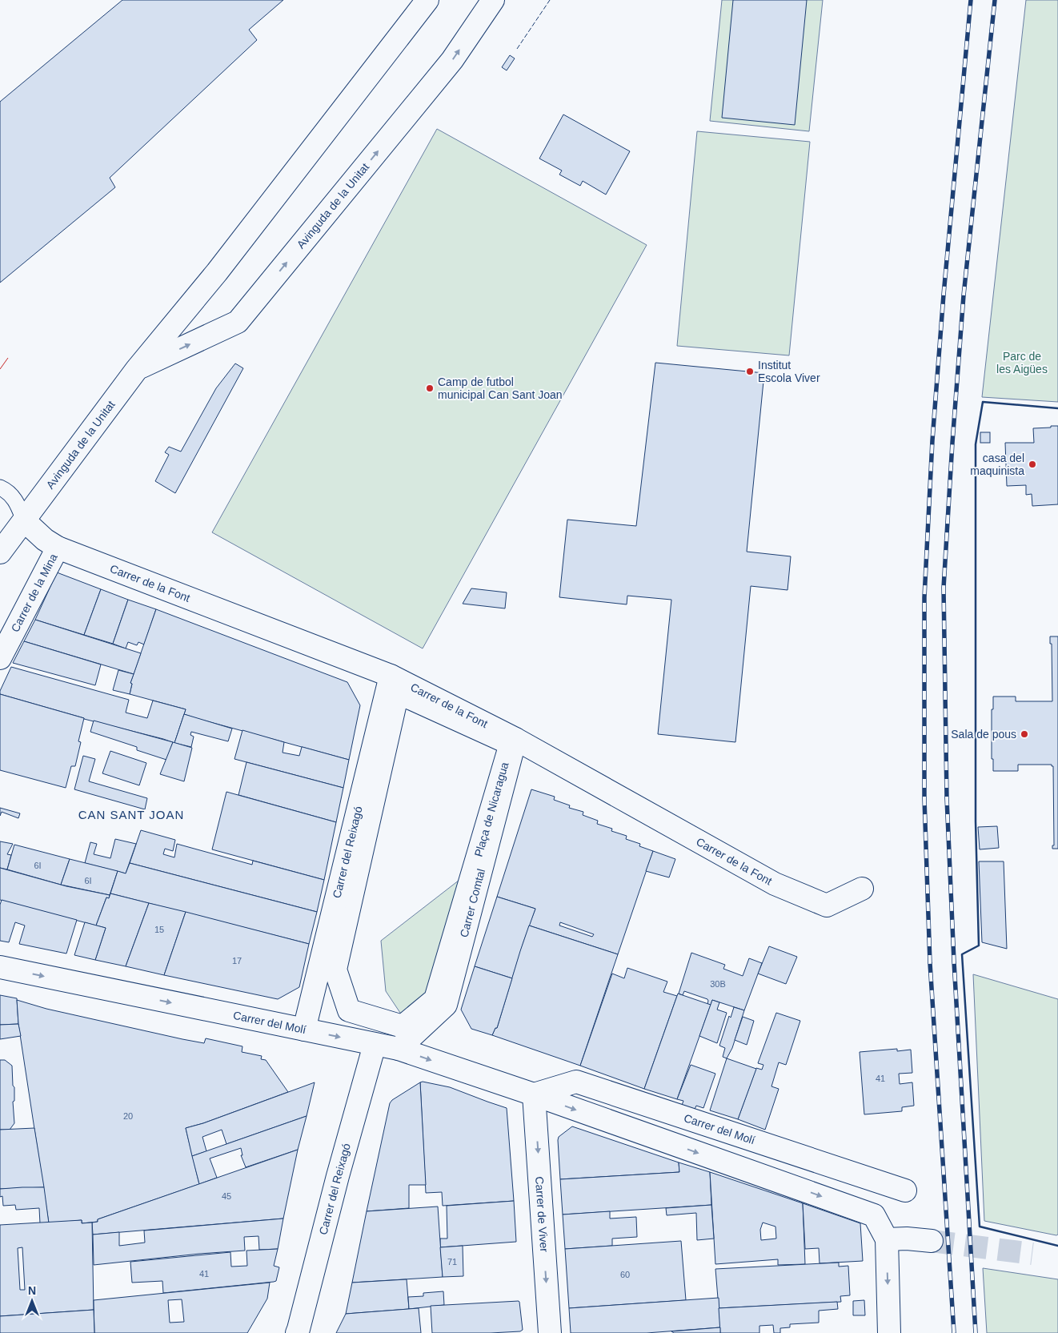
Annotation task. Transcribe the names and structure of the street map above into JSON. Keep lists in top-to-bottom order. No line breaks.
{"streets":{"street":["Avinguda de la Unitat","Carrer de la Font","Carrer de la Mina","Plaça de Nicaragua","Carrer del Reixagó","Carrer Comtal","Carrer del Molí","Carrer de Viver"]},"crossings":[["Avinguda de la Unitat","Carrer de la Font"],["Carrer de la Font","Carrer de la Mina"],["Carrer de la Font","Plaça de Nicaragua"],["Carrer de la Font","Carrer del Reixagó"],["Carrer de la Font","Carrer Comtal"],["Plaça de Nicaragua","Carrer del Reixagó"],["Carrer del Reixagó","Carrer del Molí"],["Carrer Comtal","Carrer del Molí"],["Carrer del Molí","Carrer de Viver"]],"one_way":["Carrer de Viver"],"districts":["CAN SANT JOAN"],"parks":["Parc de les Aigües"],"places":["Institut Escola Viver","Camp de futbol municipal Can Sant Joan","casa del maquinista","Sala de pous"],"house_numbers":["6I","6I","15","17","30B","41","20","45","71","41","60"],"north":"top"}
